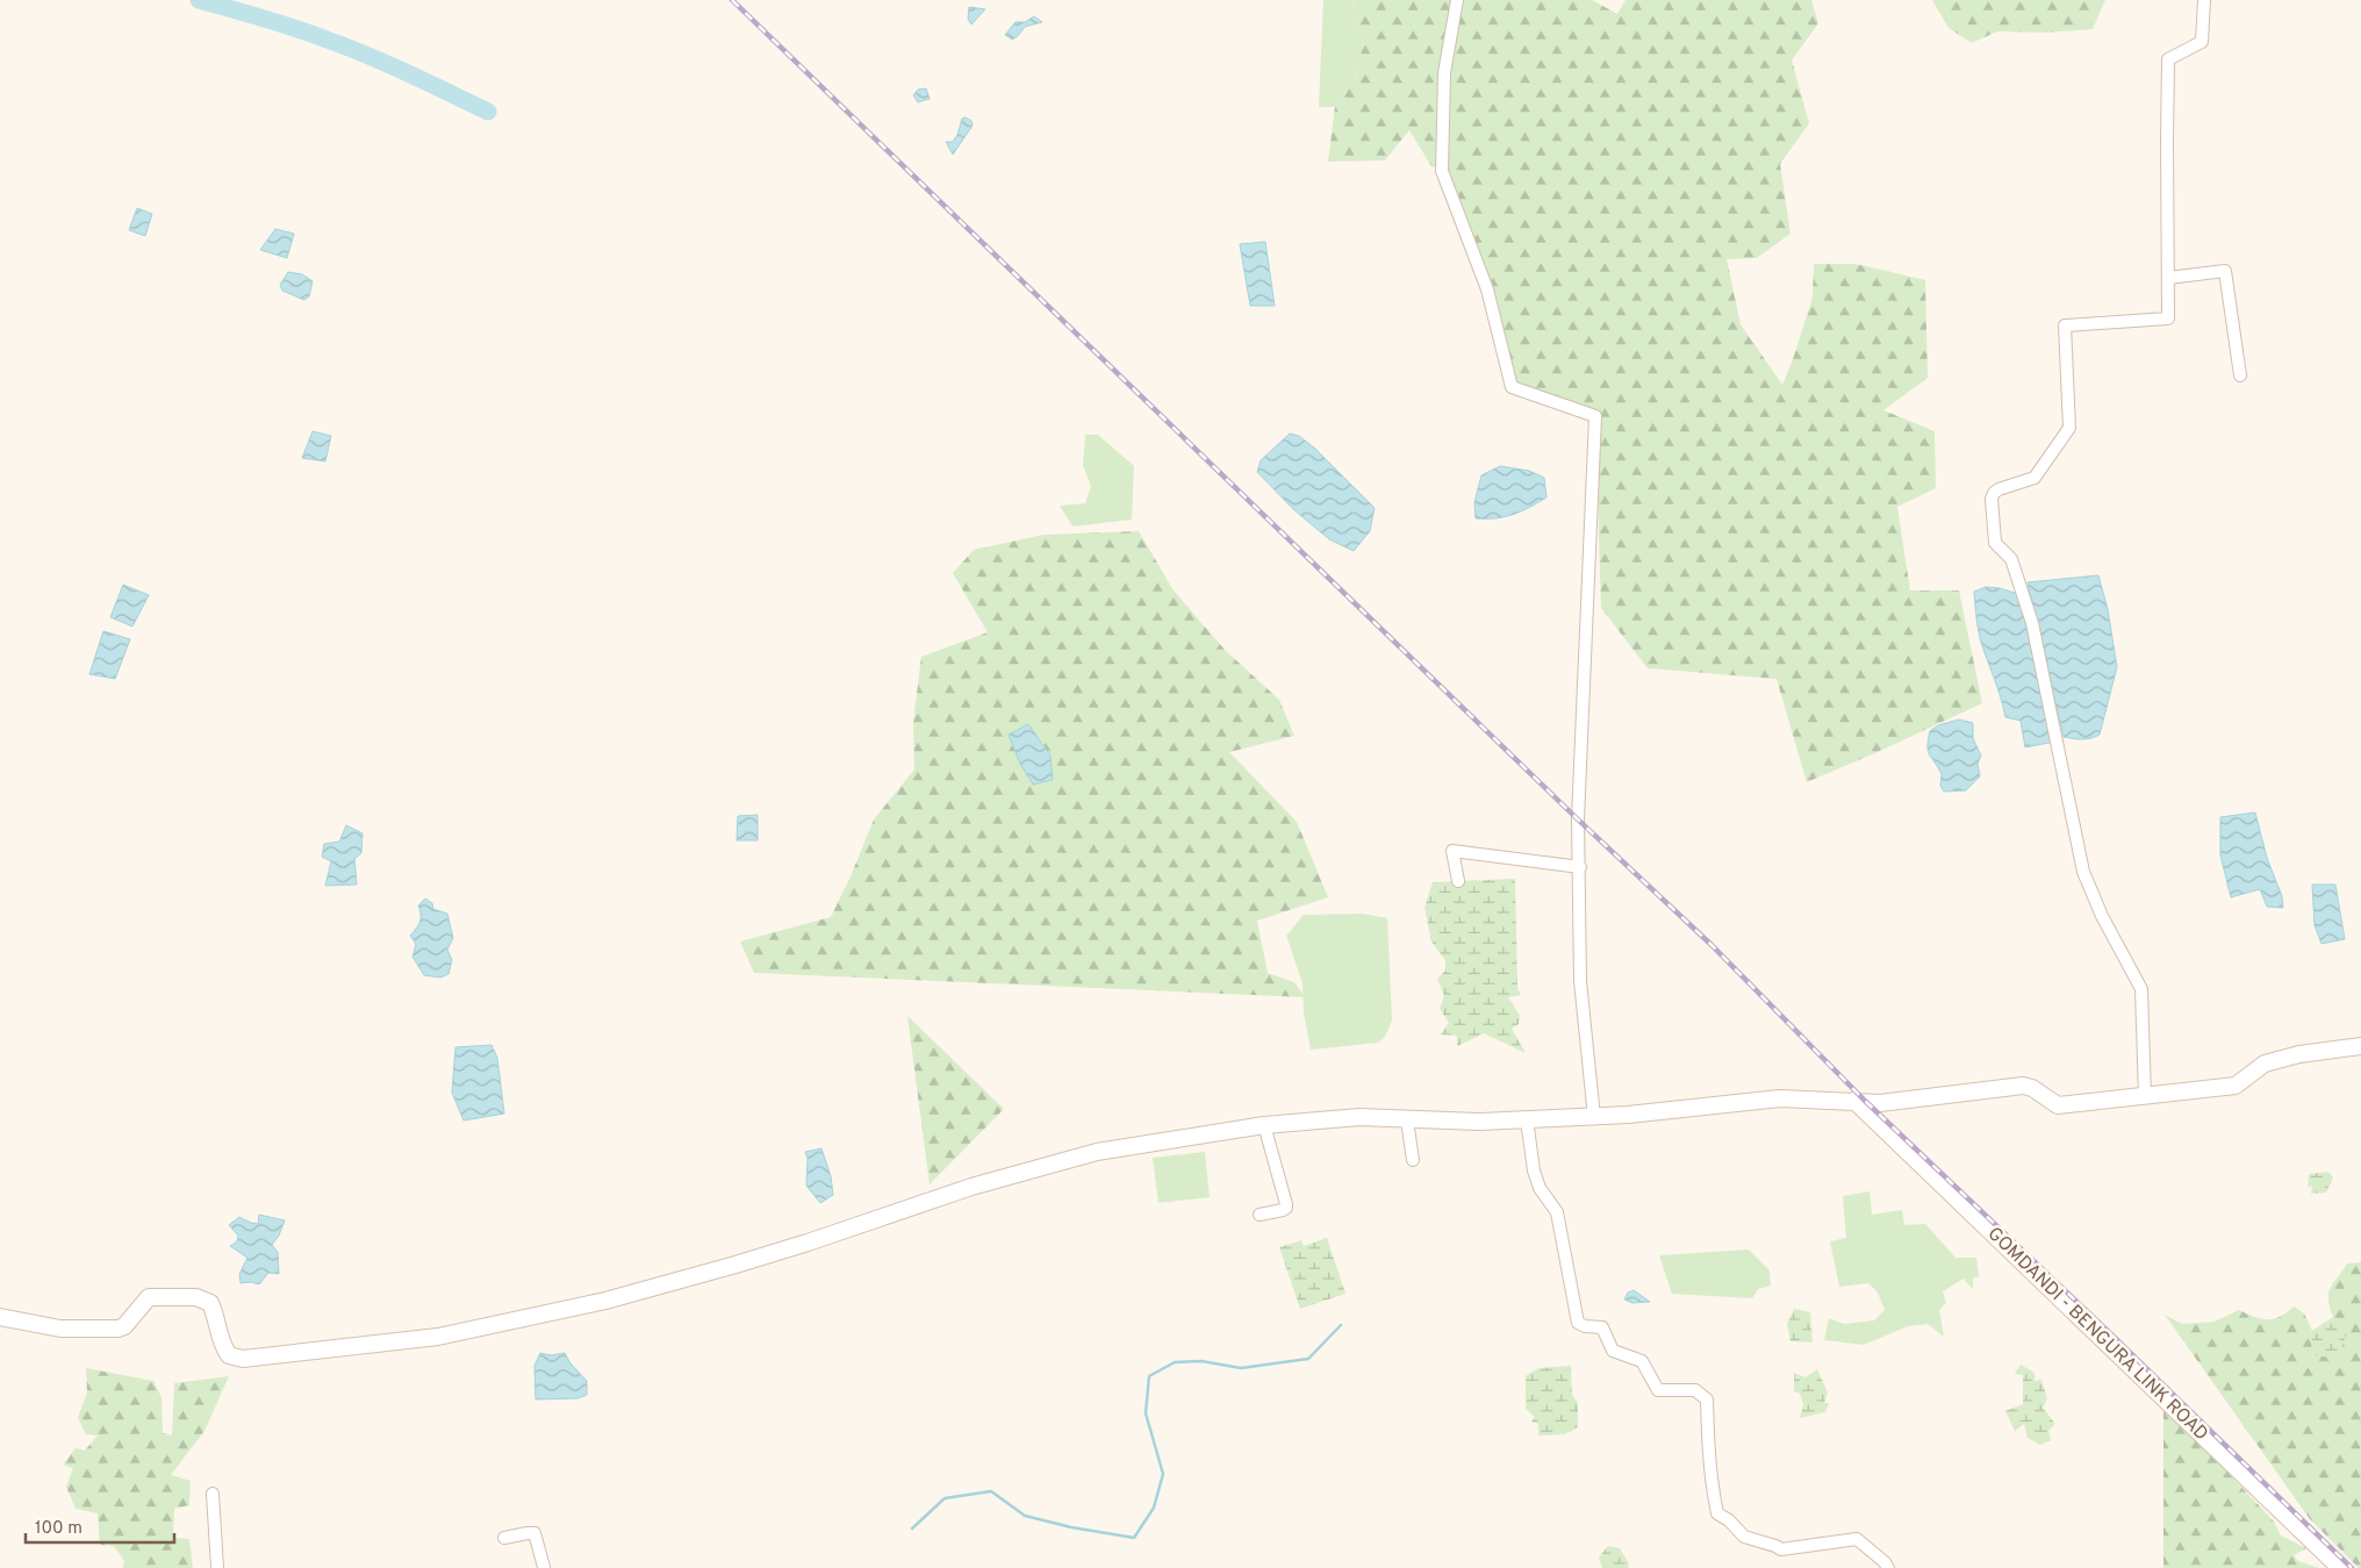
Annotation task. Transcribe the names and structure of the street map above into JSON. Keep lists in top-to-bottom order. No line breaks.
{"streets":{"main road":["GOMDANDI - BENGURA LINK ROAD"]},"scale_bar":"100 m"}
